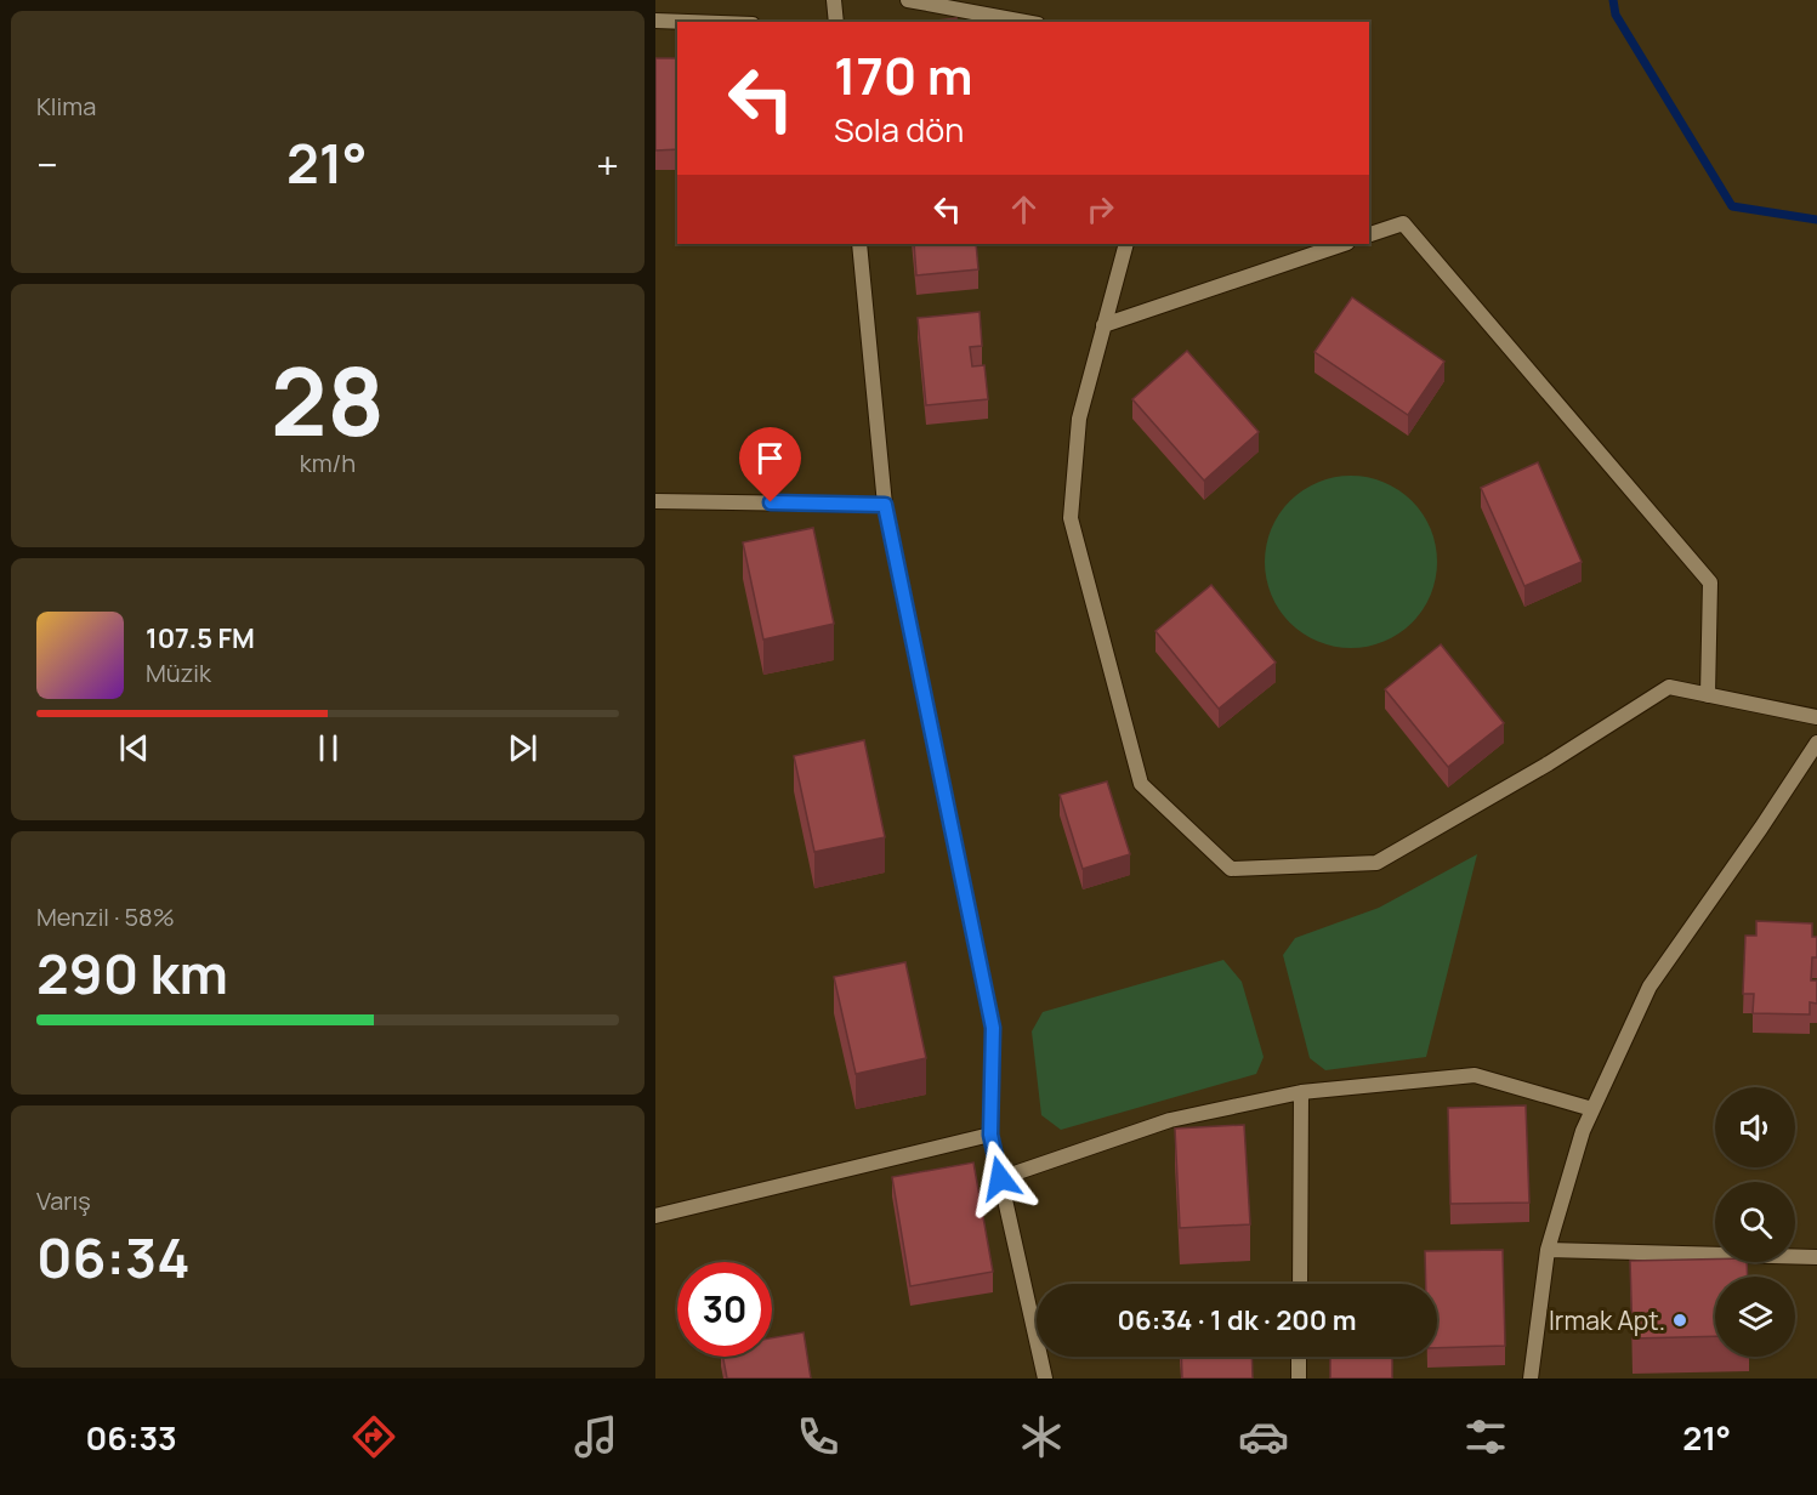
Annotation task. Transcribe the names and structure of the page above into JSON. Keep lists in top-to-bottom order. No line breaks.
{"places":["Irmak Apt."],"page":{"tile":["Klima",["28","km/h"],["Menzil · 58%","290 km"],["Varış","06:34"]],"turn":["170 m","Sola dön"],"heat":["−","21°","+"],"song":["107.5 FM","Müzik"],"limit":"30","trip":"06:34 · 1 dk · 200 m","tabs":["06:33","21°"]}}
